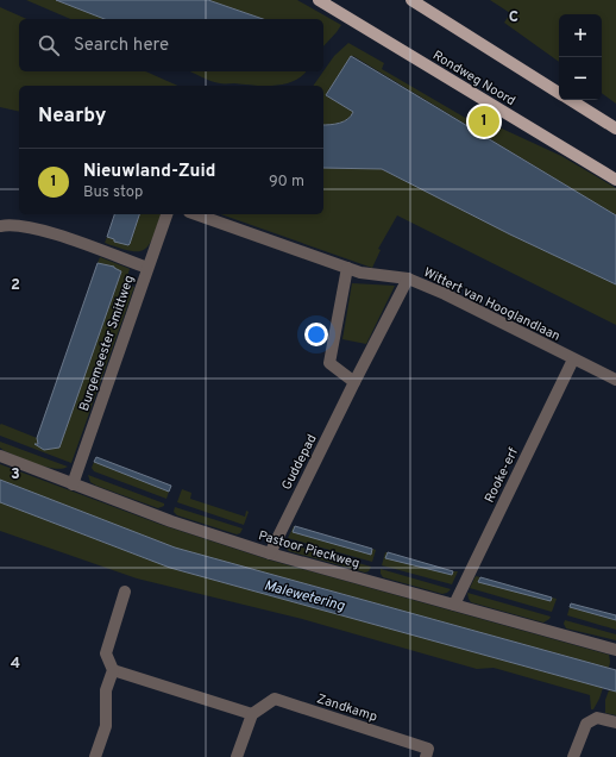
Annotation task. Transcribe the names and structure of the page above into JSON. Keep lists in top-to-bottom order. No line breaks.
{"streets":{"main road":["Rondweg Noord"],"street":["Wittert van Hooglandlaan","Burgemeester Smittweg","Guddepad","Rooke-erf","Pastoor Pieckweg","Zandkamp"]},"crossings":[["Wittert van Hooglandlaan","Guddepad"],["Wittert van Hooglandlaan","Rooke-erf"],["Burgemeester Smittweg","Pastoor Pieckweg"],["Guddepad","Pastoor Pieckweg"],["Rooke-erf","Pastoor Pieckweg"]],"water":["Malewetering"],"page":{"map_buttons":["+","−"],"search":"Search here","heading":"Nearby","pins":"1","list":[{"mark":"1","name":"Nieuwland-Zuid","note":"Bus stop","value":"90 m"}]},"grid":{"columns":["C"],"rows":["2","3","4"]}}
